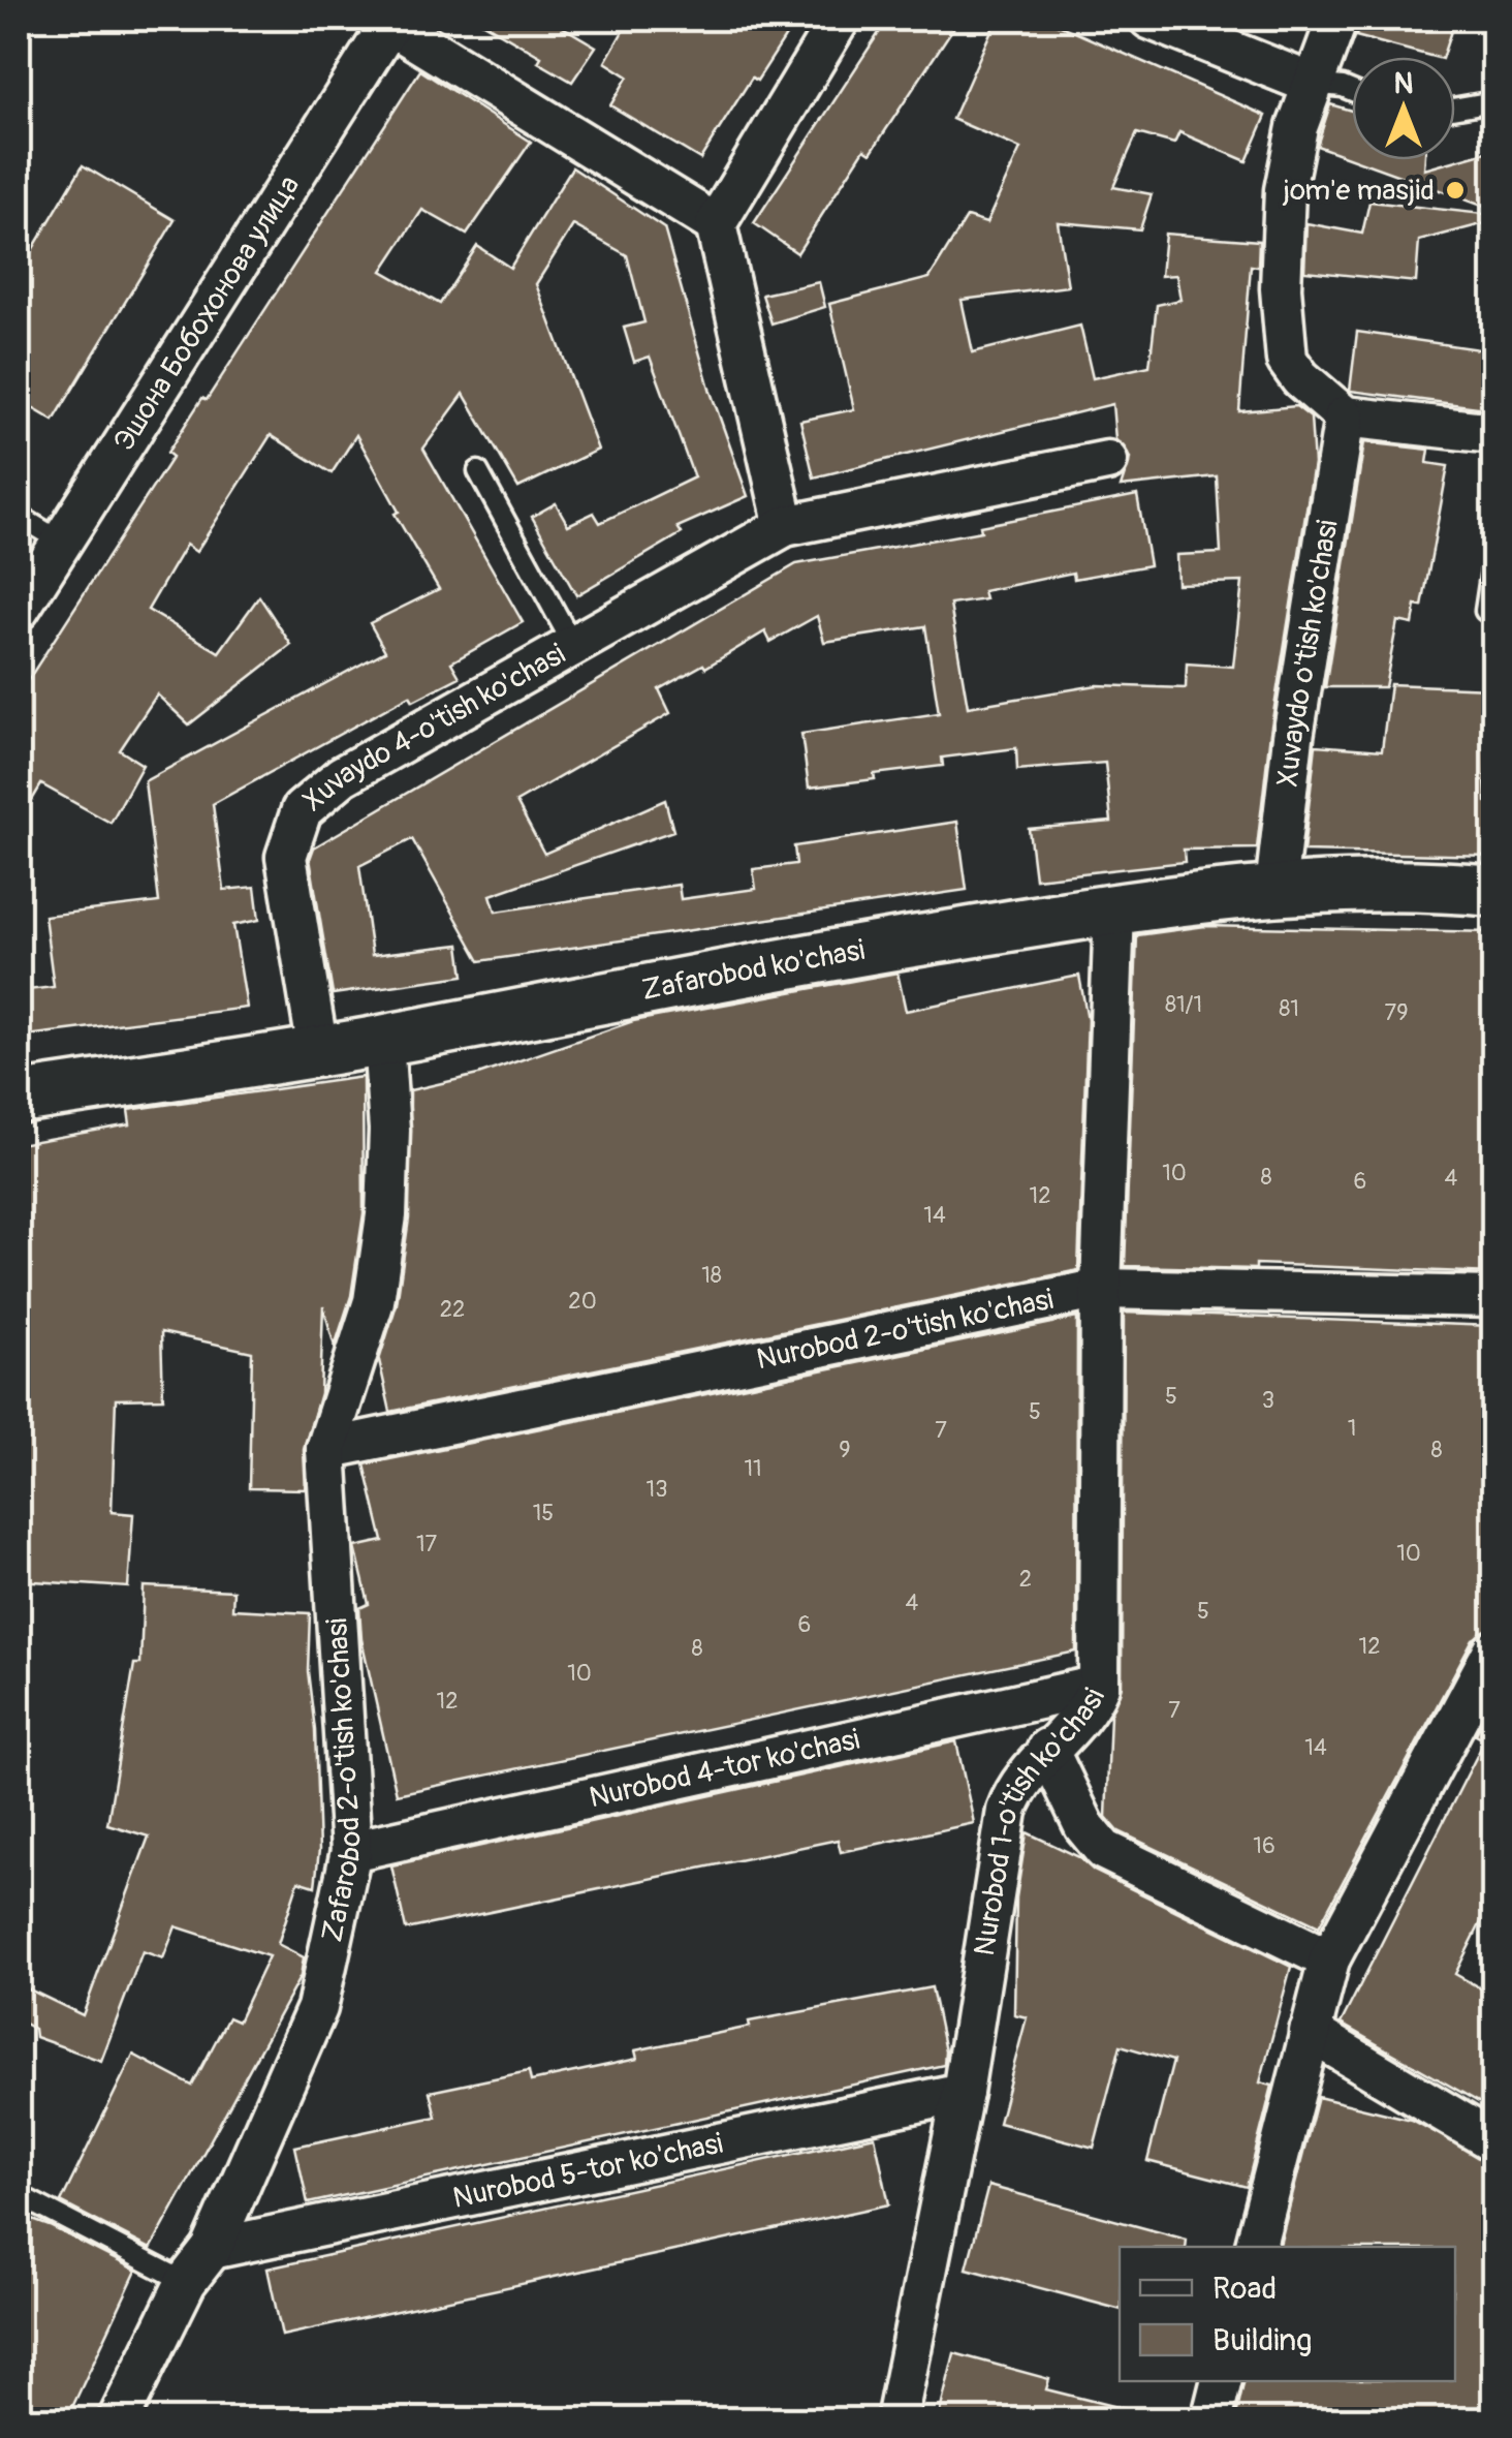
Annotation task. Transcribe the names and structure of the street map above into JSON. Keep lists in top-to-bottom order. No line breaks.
{"streets":{"street":["Эшона Бобохонова улица","Xuvaydo o'tish ko'chasi","Xuvaydo 4-o'tish ko'chasi","Zafarobod ko'chasi","Nurobod 2-o'tish ko'chasi","Nurobod 4-tor ko'chasi","Zafarobod 2-o'tish ko'chasi","Nurobod 1-o'tish ko'chasi","Nurobod 5-tor ko'chasi"]},"crossings":[["Xuvaydo o'tish ko'chasi","Zafarobod ko'chasi"],["Xuvaydo 4-o'tish ko'chasi","Zafarobod ko'chasi"],["Zafarobod ko'chasi","Zafarobod 2-o'tish ko'chasi"],["Zafarobod ko'chasi","Nurobod 1-o'tish ko'chasi"],["Nurobod 2-o'tish ko'chasi","Zafarobod 2-o'tish ko'chasi"],["Nurobod 2-o'tish ko'chasi","Nurobod 1-o'tish ko'chasi"],["Nurobod 4-tor ko'chasi","Zafarobod 2-o'tish ko'chasi"],["Nurobod 4-tor ko'chasi","Nurobod 1-o'tish ko'chasi"],["Zafarobod 2-o'tish ko'chasi","Nurobod 5-tor ko'chasi"],["Nurobod 1-o'tish ko'chasi","Nurobod 5-tor ko'chasi"]],"places":["jom'e masjid"],"house_numbers":["81/1","81","79","10","8","4","6","12","14","18","20","22","5","3","5","1","7","9","8","11","13","15","17","10","2","4","5","6","12","8","10","12","7","14","16"],"legend":["Road","Building"],"north":"top"}
